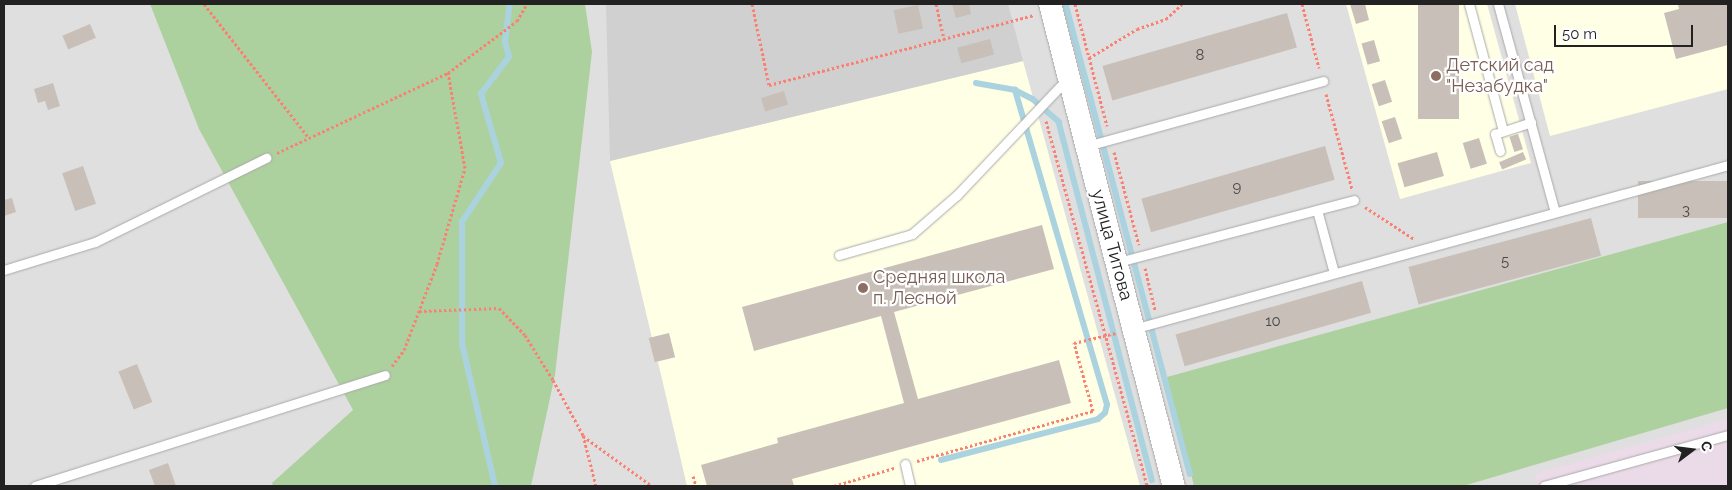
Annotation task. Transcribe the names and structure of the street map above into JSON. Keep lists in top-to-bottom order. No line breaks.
{"streets":{"street":["улица Титова"]},"places":["Детский сад \"Незабудка\"","Средняя школа п. Лесной"],"house_numbers":["8","9","3","5","10"],"scale_bar":"50 m","north":"right"}
